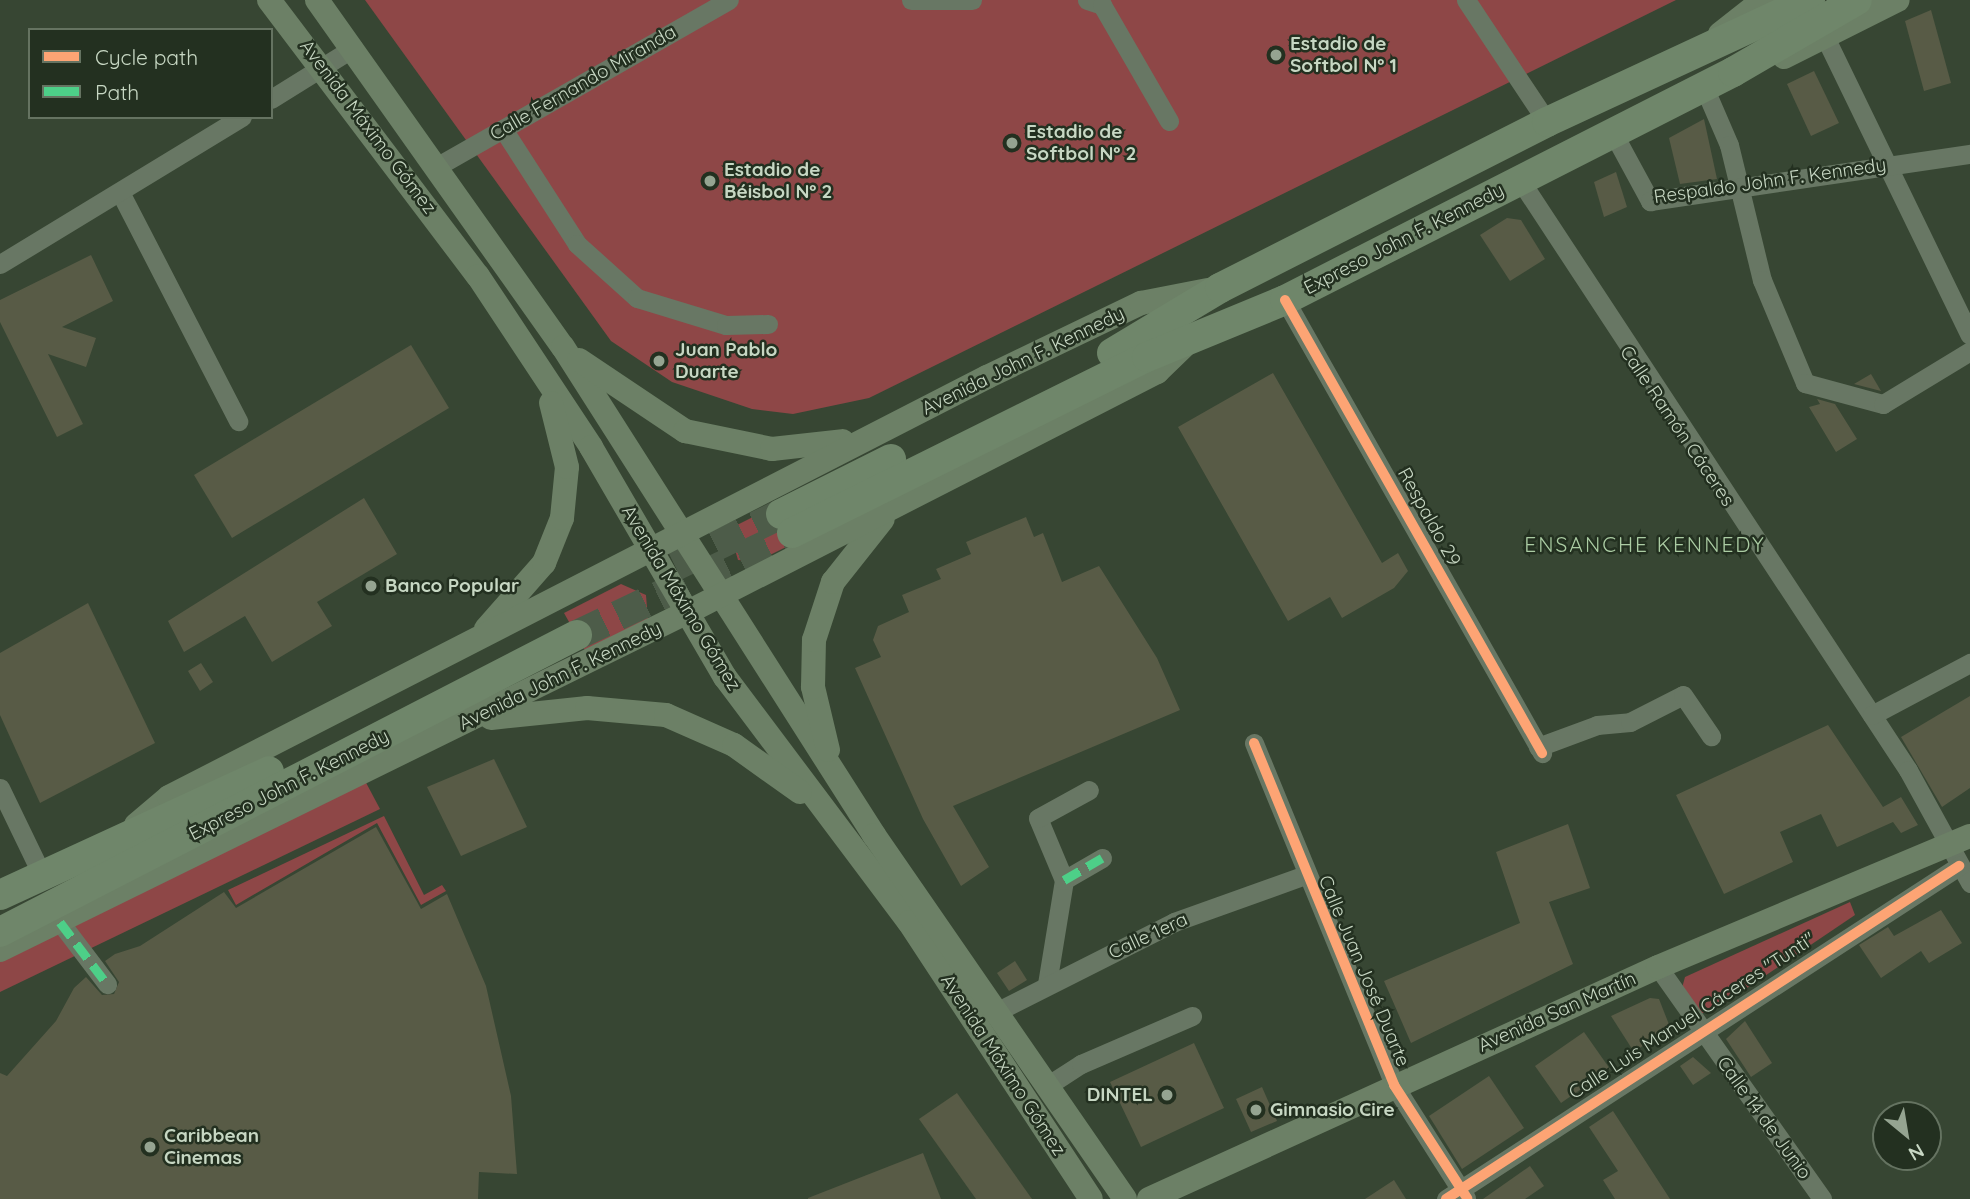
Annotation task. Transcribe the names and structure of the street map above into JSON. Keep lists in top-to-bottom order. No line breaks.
{"streets":{"highway":["Expreso John F. Kennedy"],"main road":["Avenida Máximo Gómez","Avenida John F. Kennedy","Avenida San Martín"],"street":["Calle Fernando Miranda","Respaldo John F. Kennedy","Calle Ramón Cáceres","Respaldo 29","Calle 1era","Calle Juan José Duarte","Calle Luis Manuel Cáceres \"Tunti\"","Calle 14 de Junio"]},"crossings":[["Calle Fernando Miranda","Avenida Máximo Gómez"],["Avenida Máximo Gómez","Avenida John F. Kennedy"],["Avenida Máximo Gómez","Calle 1era"],["Respaldo John F. Kennedy","Expreso John F. Kennedy"],["Expreso John F. Kennedy","Avenida John F. Kennedy"],["Expreso John F. Kennedy","Calle Ramón Cáceres"],["Expreso John F. Kennedy","Respaldo 29"],["Calle Ramón Cáceres","Avenida San Martín"],["Calle Ramón Cáceres","Calle Luis Manuel Cáceres \"Tunti\""],["Calle 1era","Calle Juan José Duarte"],["Calle Juan José Duarte","Avenida San Martín"],["Calle Juan José Duarte","Calle Luis Manuel Cáceres \"Tunti\""],["Avenida San Martín","Calle Luis Manuel Cáceres \"Tunti\""],["Avenida San Martín","Calle 14 de Junio"],["Calle Luis Manuel Cáceres \"Tunti\"","Calle 14 de Junio"]],"districts":["ENSANCHE KENNEDY"],"places":["Estadio de Softbol Nº 1","Estadio de Softbol Nº 2","Estadio de Béisbol Nº 2","Juan Pablo Duarte","Banco Popular","DINTEL","Gimnasio Cire","Caribbean Cinemas"],"legend":["Cycle path","Path"],"north":"bottom right"}
